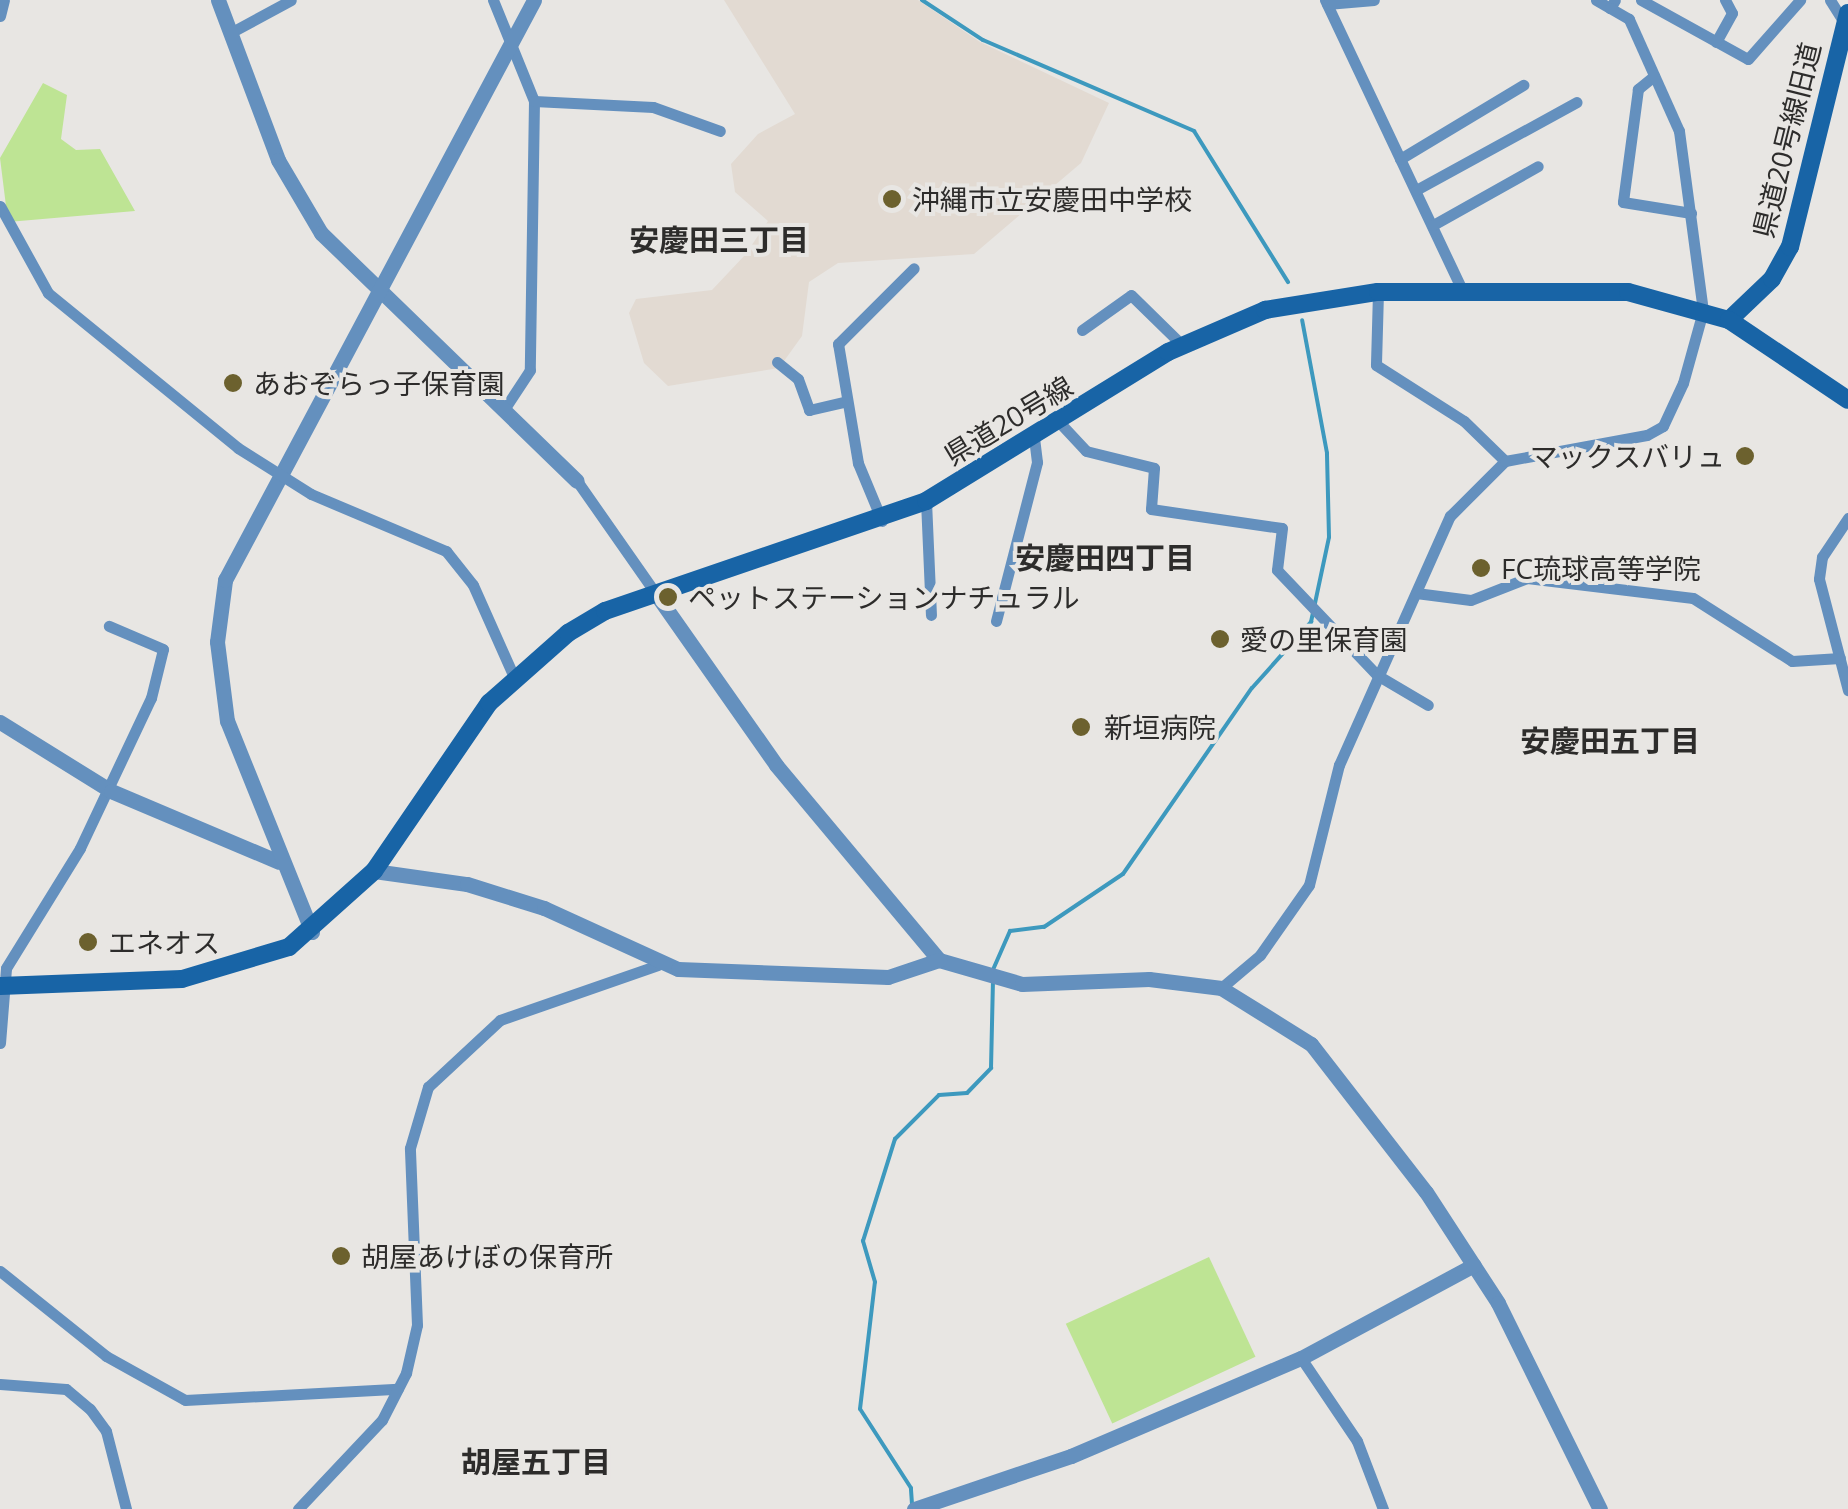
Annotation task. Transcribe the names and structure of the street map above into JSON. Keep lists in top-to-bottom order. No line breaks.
{"streets":{"main road":["県道20号線旧道","県道20号線"]},"crossings":[["県道20号線旧道","県道20号線"]],"districts":["安慶田三丁目","安慶田四丁目","安慶田五丁目","胡屋五丁目"],"places":["沖縄市立安慶田中学校","あおぞらっ子保育園","マックスバリュ","FC琉球高等学院","ペットステーションナチュラル","愛の里保育園","新垣病院","エネオス","胡屋あけぼの保育所"]}
